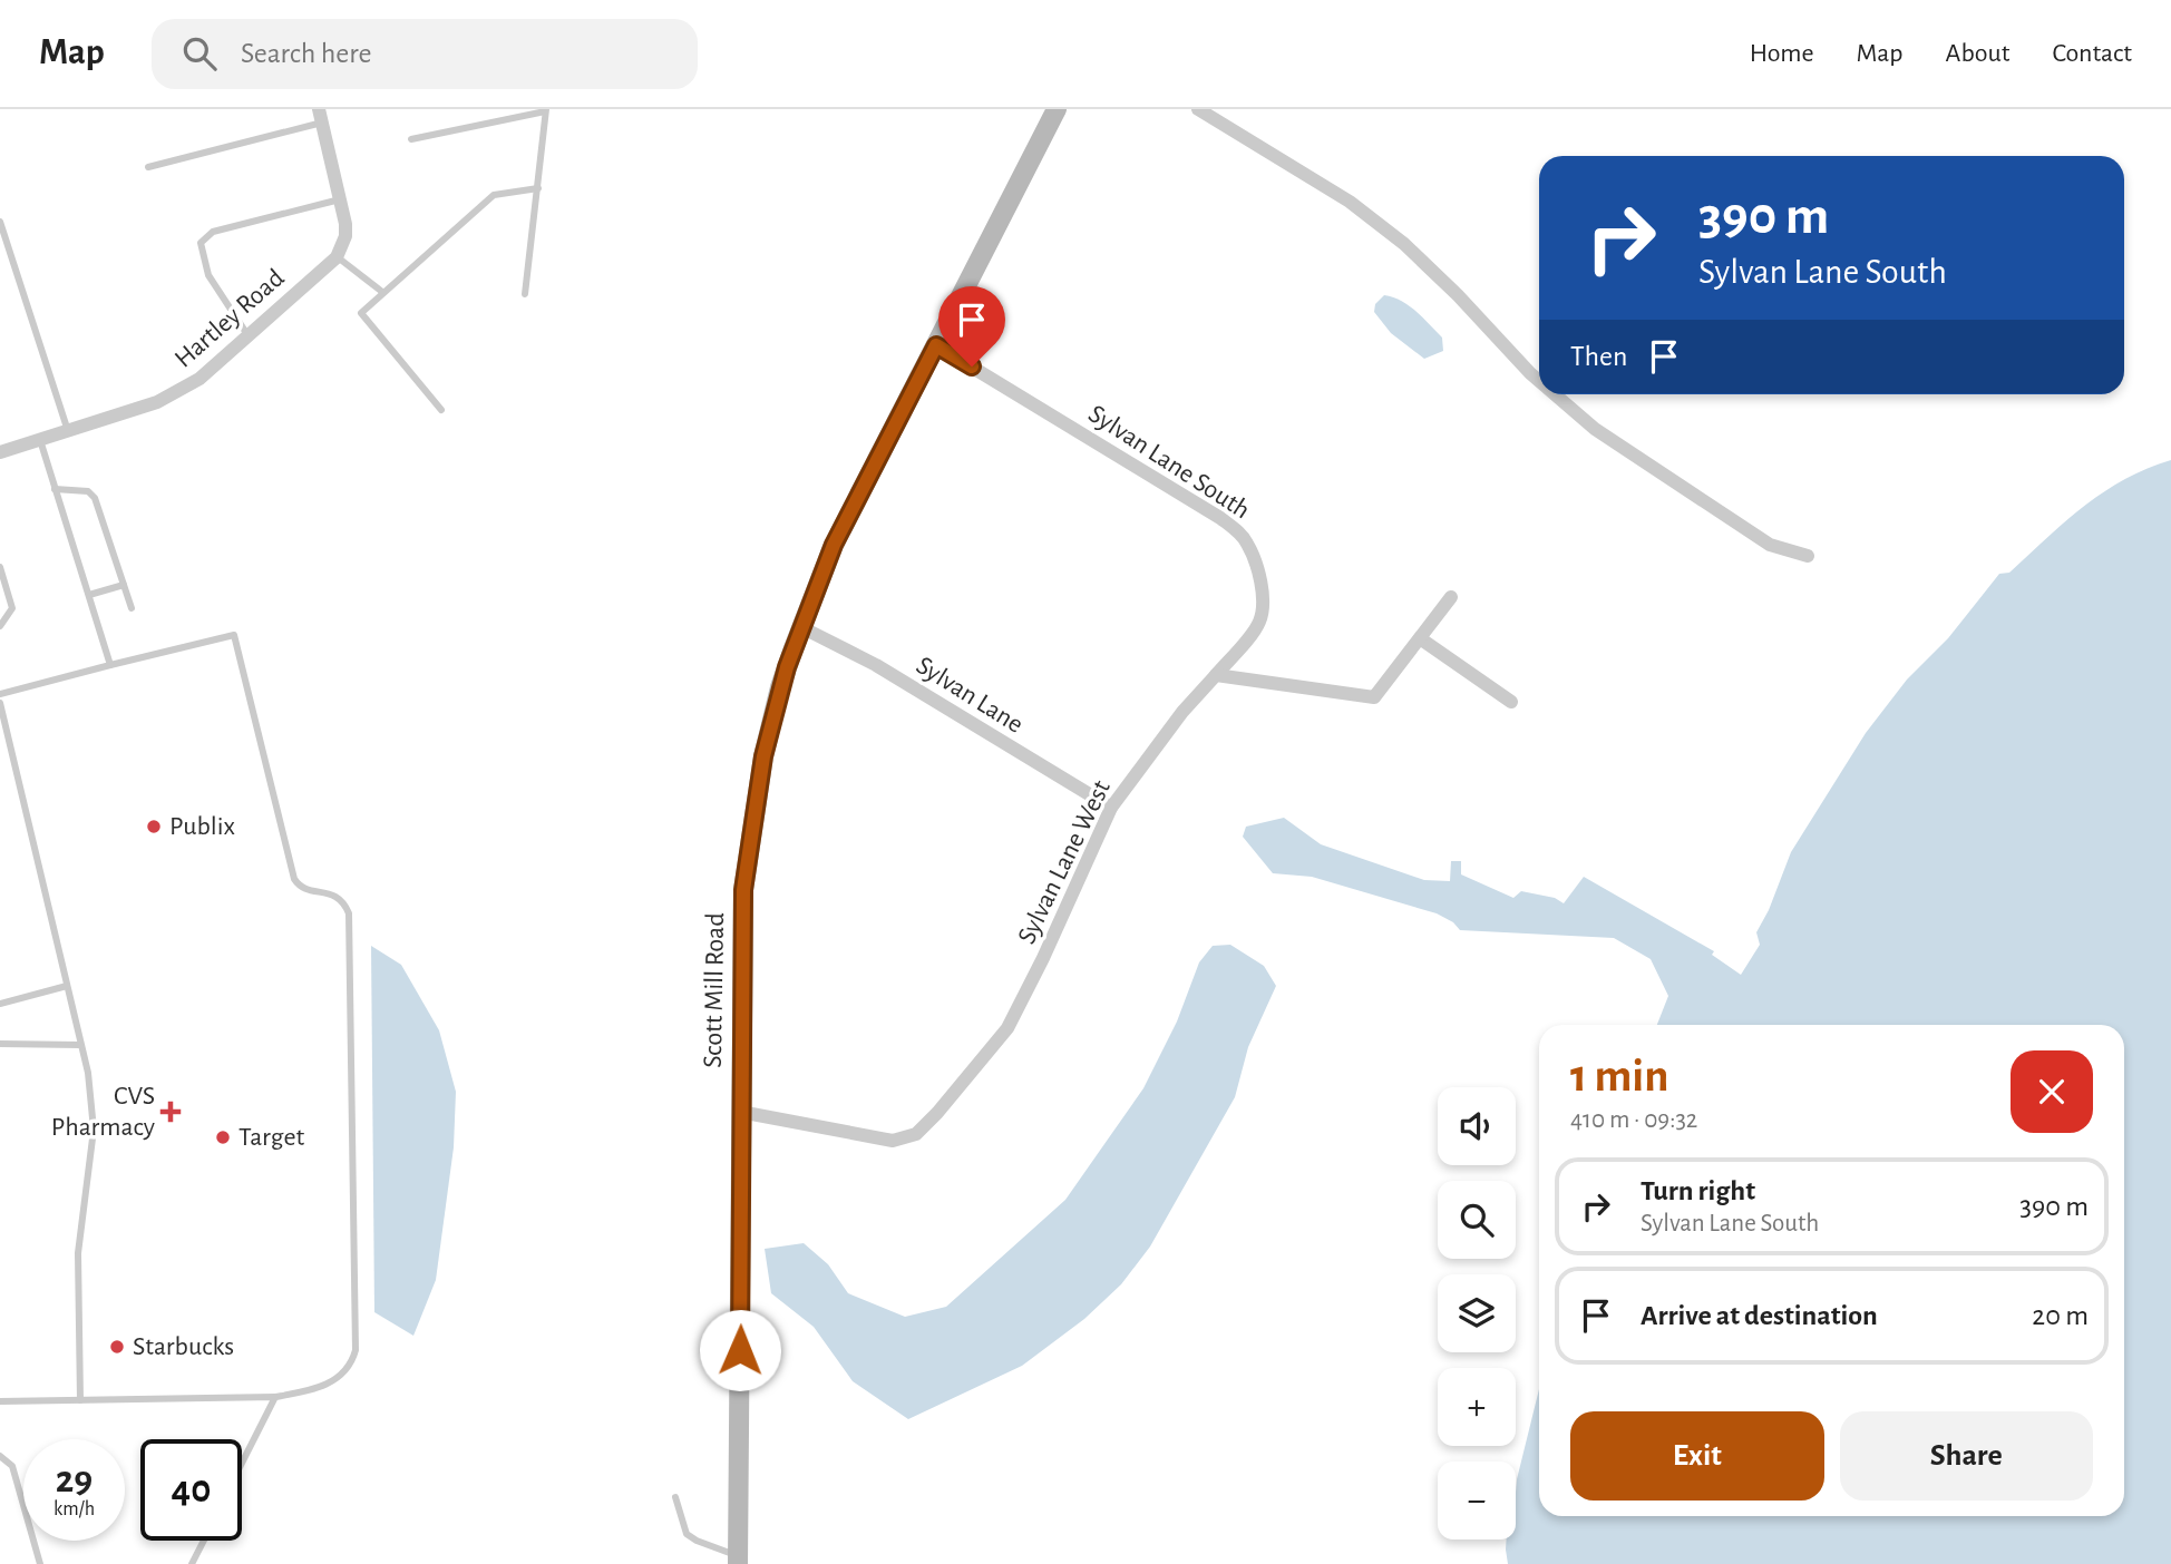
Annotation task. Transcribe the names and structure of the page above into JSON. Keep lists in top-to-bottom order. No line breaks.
{"streets":{"street":["Hartley Road","Sylvan Lane South","Sylvan Lane","Sylvan Lane West","Scott Mill Road"]},"crossings":[["Sylvan Lane South","Sylvan Lane West"],["Sylvan Lane South","Scott Mill Road"],["Sylvan Lane","Sylvan Lane West"],["Sylvan Lane","Scott Mill Road"],["Sylvan Lane West","Scott Mill Road"]],"places":{"other":["Publix","Target","Starbucks"],"health":["CVS Pharmacy"]},"page":{"header":"Map","search":"Search here","nav":["Home","Map","About","Contact"],"turn":["390 m","Sylvan Lane South"],"then":"Then","heading":["1 min","410 m · 09:32"],"map_buttons":["+","−"],"list":[{"name":"Turn right","note":"Sylvan Lane South","value":"390 m"},{"name":"Arrive at destination","value":"20 m"}],"buttons":["Exit","Share"],"speed":"29 km/h","limit":"40"}}
